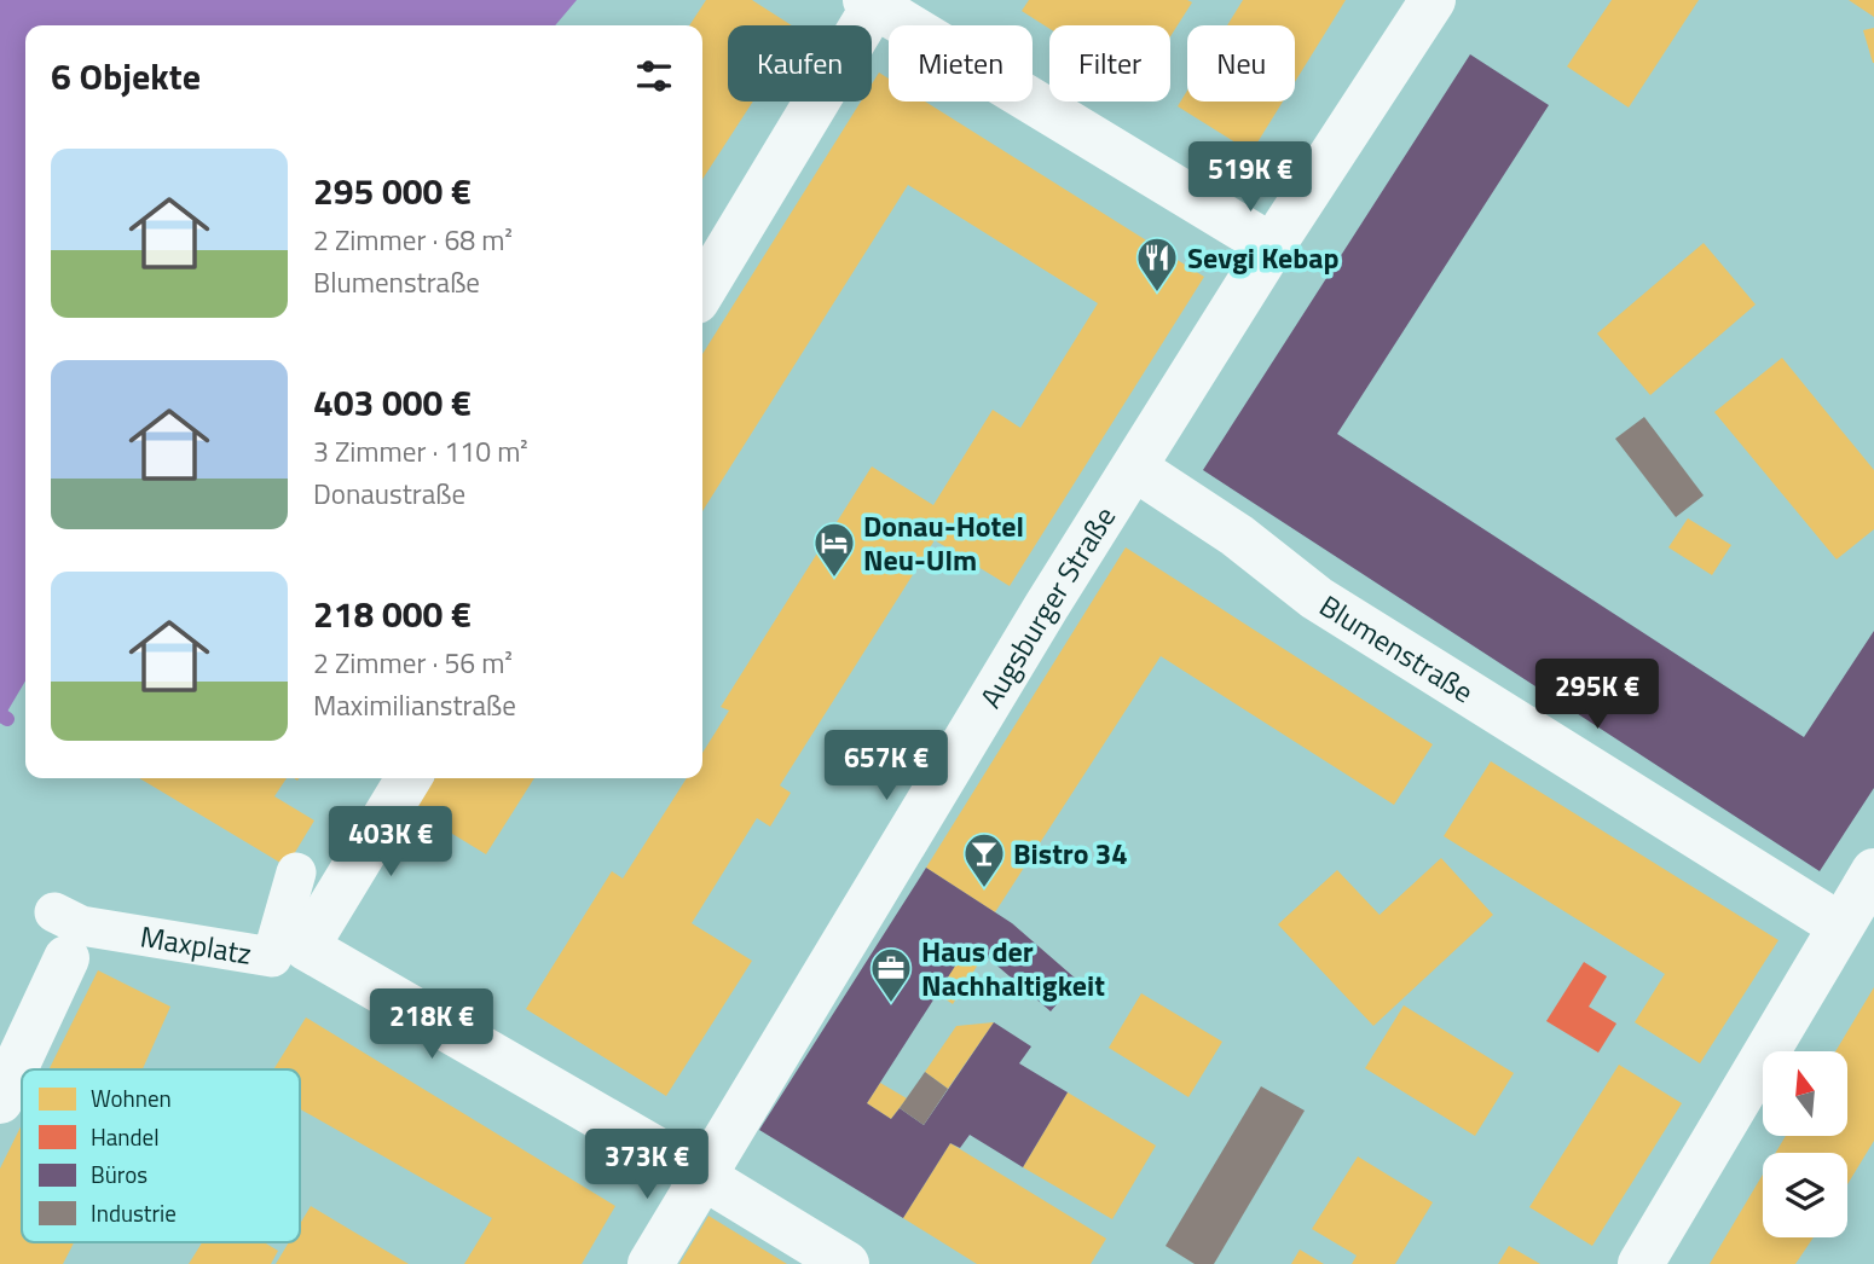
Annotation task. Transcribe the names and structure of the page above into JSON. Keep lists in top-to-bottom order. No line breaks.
{"streets":{"street":["Augsburger Straße","Blumenstraße","Maxplatz"]},"crossings":[["Augsburger Straße","Blumenstraße"]],"places":{"restaurant":["Sevgi Kebap"],"hotel":["Donau-Hotel Neu-Ulm"],"bar":["Bistro 34"],"office":["Haus der Nachhaltigkeit"]},"legend":["Wohnen","Handel","Büros","Industrie"],"north":"top","page":{"chip":["Kaufen","Mieten","Filter","Neu"],"heading":"6 Objekte","list":[{"name":"295 000 €","note":"2 Zimmer · 68 m² · Blumenstraße"},{"name":"403 000 €","note":"3 Zimmer · 110 m² · Donaustraße"},{"name":"218 000 €","note":"2 Zimmer · 56 m² · Maximilianstraße"}],"price":["519K €","295K €","657K €","403K €","218K €","373K €"]}}
